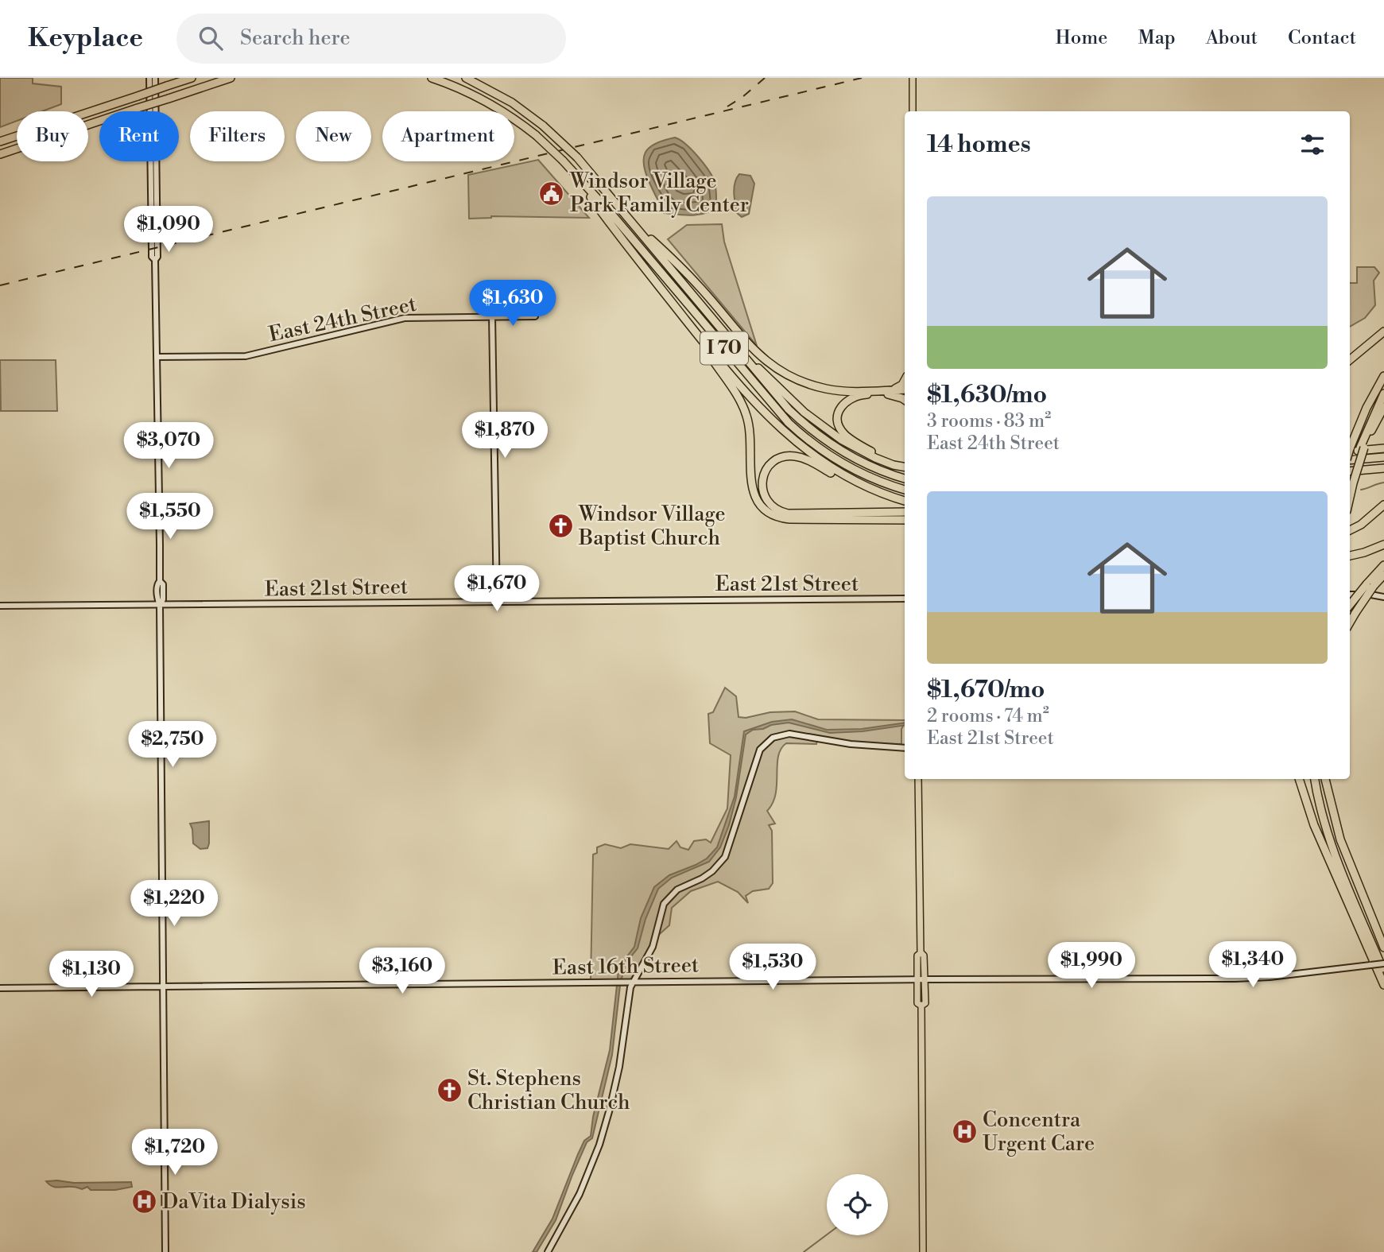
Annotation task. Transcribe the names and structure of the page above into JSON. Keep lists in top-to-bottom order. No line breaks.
{"streets":{"highway":["I 70"],"street":["East 24th Street","East 21st Street","East 16th Street"]},"places":{"public building":["Windsor Village Park Family Center"],"church":["Windsor Village Baptist Church","St. Stephens Christian Church"],"hospital":["Concentra Urgent Care","DaVita Dialysis"]},"page":{"header":"Keyplace","search":"Search here","nav":["Home","Map","About","Contact"],"chip":["Buy","Rent","Filters","New","Apartment"],"heading":"14 homes","list":[{"name":"$1,630/mo","note":"3 rooms · 83 m² · East 24th Street"},{"name":"$1,670/mo","note":"2 rooms · 74 m² · East 21st Street"}],"price":["$1,090","$1,630","$1,870","$3,070","$1,550","$1,670","$2,750","$1,220","$1,340","$1,990","$1,530","$3,160","$1,130","$1,720"]}}
